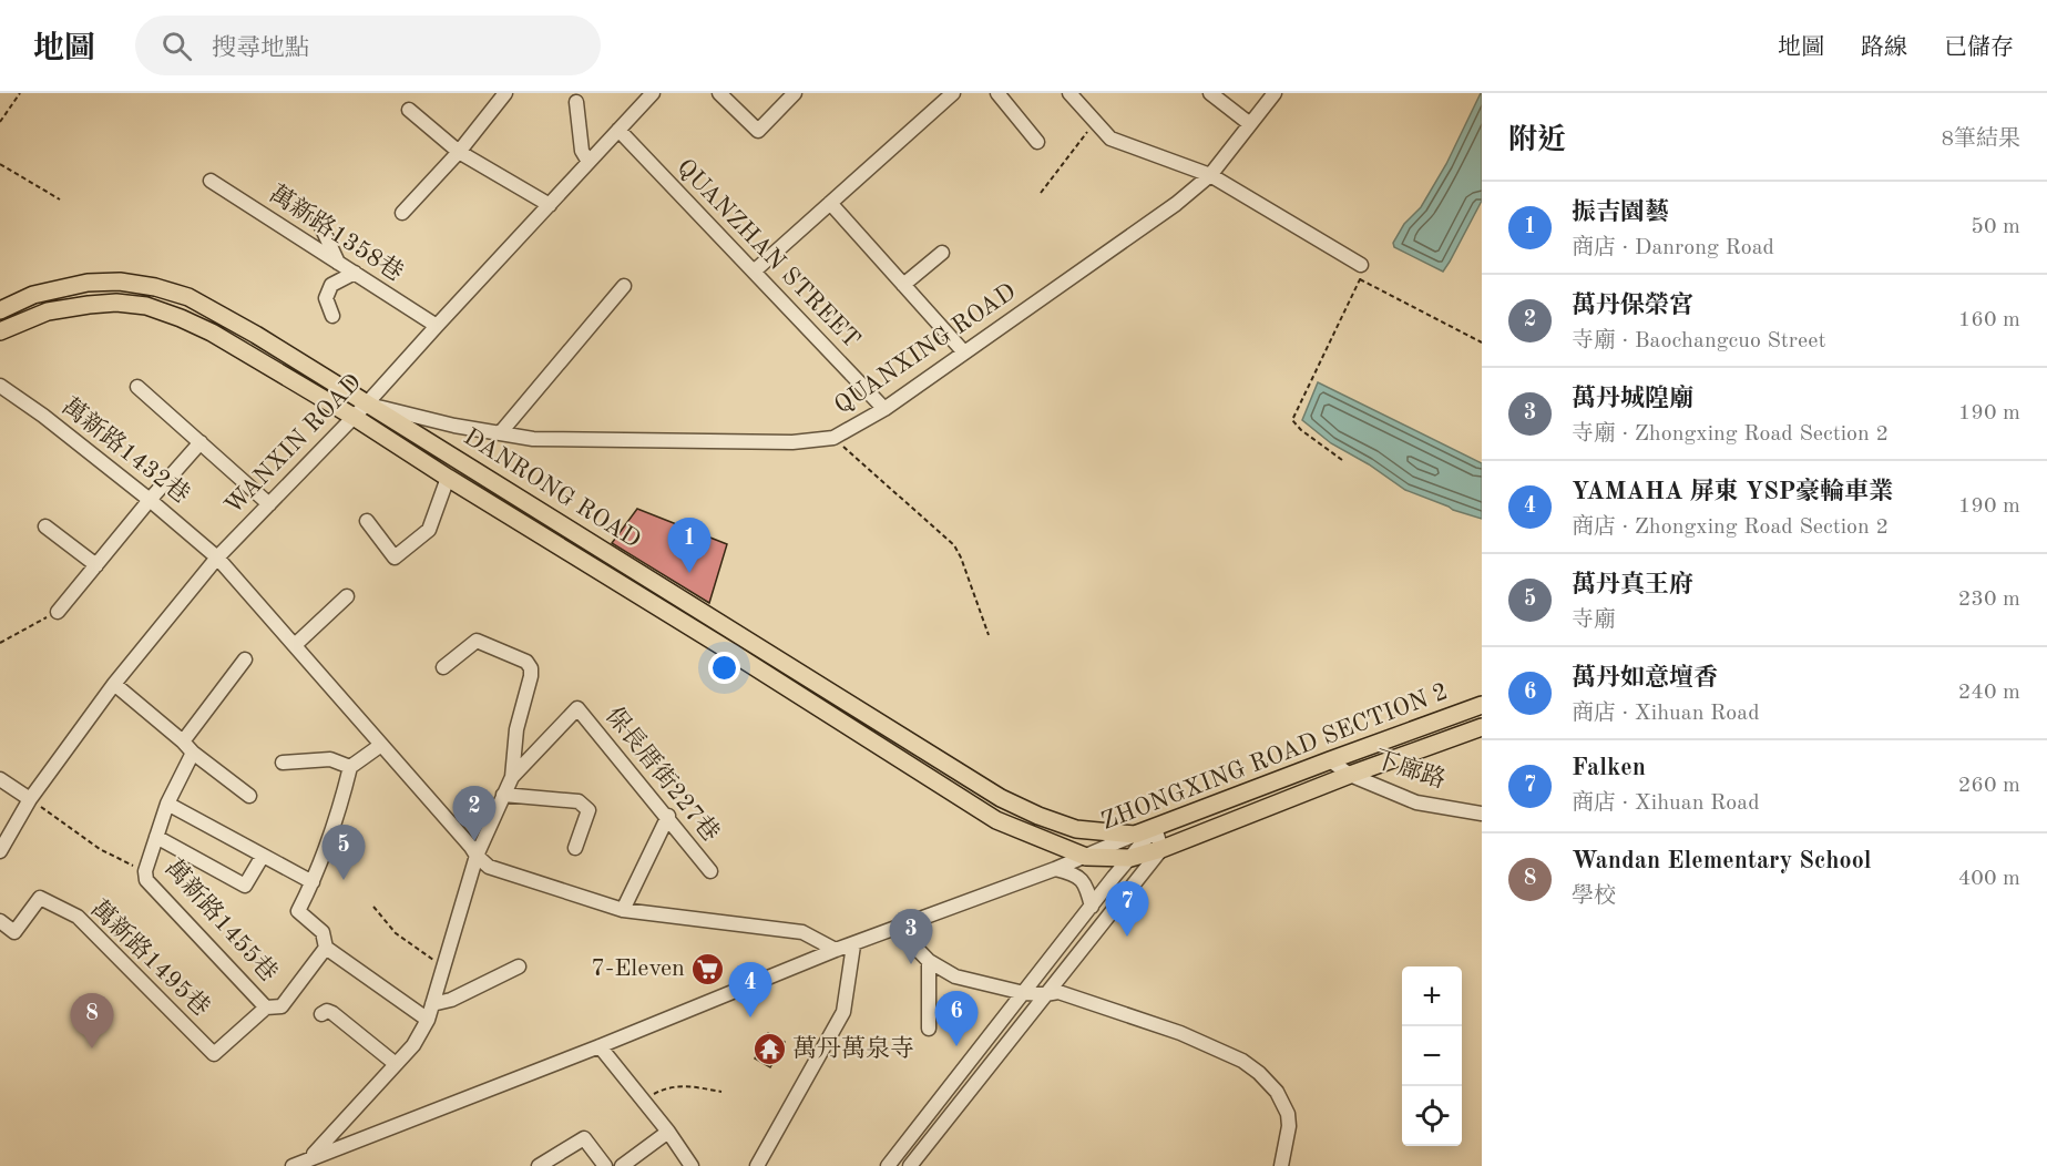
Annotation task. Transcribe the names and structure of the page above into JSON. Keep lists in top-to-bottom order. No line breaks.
{"streets":{"main road":["DANRONG ROAD","ZHONGXING ROAD SECTION 2"],"street":["萬新路1358巷","QUANZHAN STREET","QUANXING ROAD","WANXIN ROAD","萬新路1432巷","下廍路","保長厝街227巷","萬新路1455巷","萬新路1495巷"]},"crossings":[["萬新路1358巷","WANXIN ROAD"],["QUANZHAN STREET","QUANXING ROAD"],["QUANZHAN STREET","WANXIN ROAD"],["QUANXING ROAD","WANXIN ROAD"],["QUANXING ROAD","DANRONG ROAD"],["WANXIN ROAD","萬新路1432巷"],["WANXIN ROAD","DANRONG ROAD"],["WANXIN ROAD","萬新路1455巷"],["DANRONG ROAD","ZHONGXING ROAD SECTION 2"],["ZHONGXING ROAD SECTION 2","下廍路"],["萬新路1455巷","萬新路1495巷"]],"places":{"supermarket":["7-Eleven"],"temple":["萬丹萬泉寺"]},"page":{"header":"地圖","search":"搜尋地點","nav":["地圖","路線","已儲存"],"heading":["附近","8筆結果"],"list":[{"mark":"1","name":"振吉園藝","note":"商店 · Danrong Road","value":"50 m"},{"mark":"2","name":"萬丹保榮宮","note":"寺廟 · Baochangcuo Street","value":"160 m"},{"mark":"3","name":"萬丹城隍廟","note":"寺廟 · Zhongxing Road Section 2","value":"190 m"},{"mark":"4","name":"YAMAHA 屏東 YSP豪輪車業","note":"商店 · Zhongxing Road Section 2","value":"190 m"},{"mark":"5","name":"萬丹真王府","note":"寺廟","value":"230 m"},{"mark":"6","name":"萬丹如意壇香","note":"商店 · Xihuan Road","value":"240 m"},{"mark":"7","name":"Falken","note":"商店 · Xihuan Road","value":"260 m"},{"mark":"8","name":"Wandan Elementary School","note":"學校","value":"400 m"}],"pins":["1","2","5","7","3","4","6","8"],"map_buttons":["+","−"]}}
